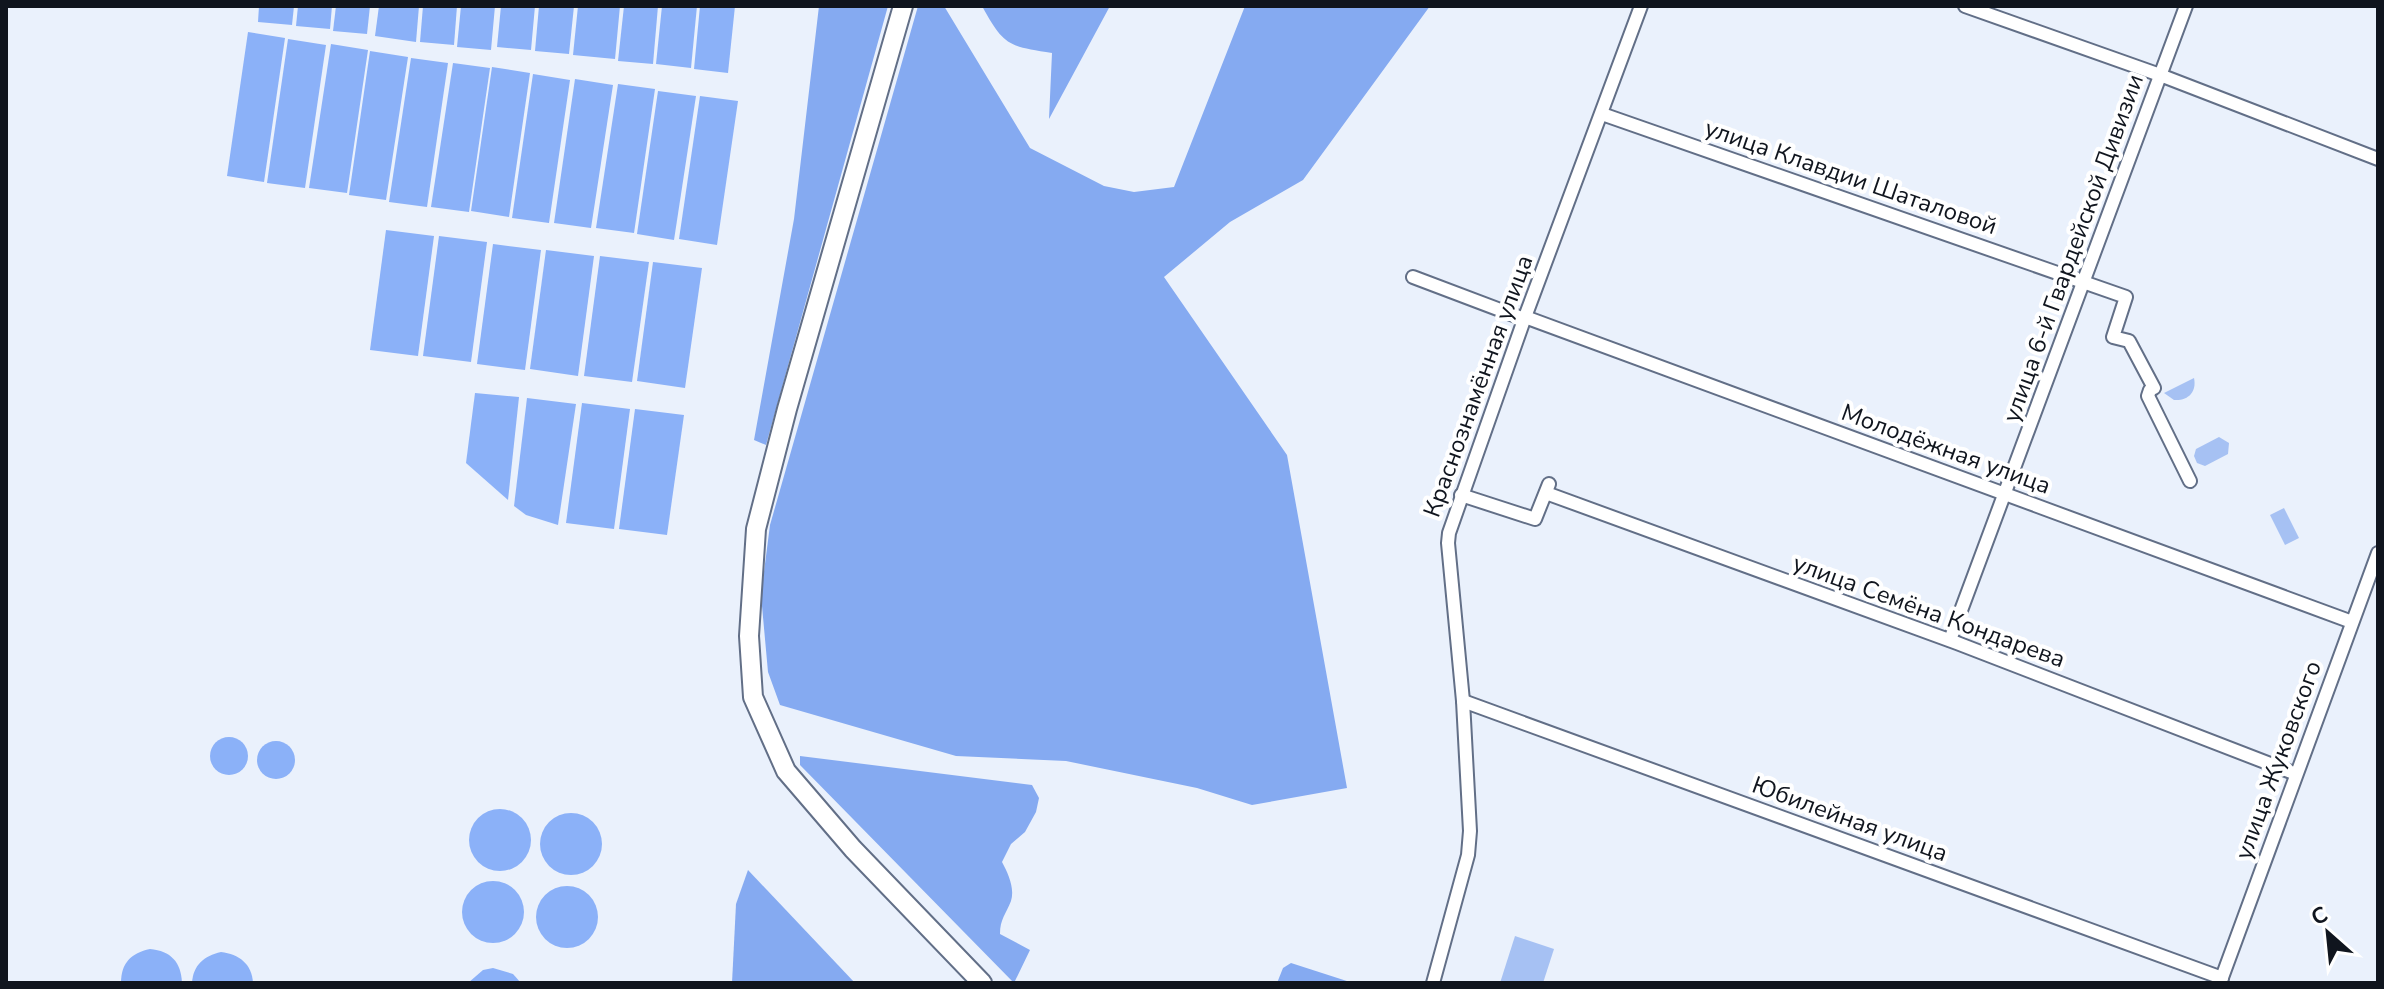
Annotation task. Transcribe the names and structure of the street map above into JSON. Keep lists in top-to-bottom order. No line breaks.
{"streets":{"street":["улица Клавдии Шаталовой","улица 6-й Гвардейской Дивизии","Краснознамённая улица","Молодёжная улица","улица Семёна Кондарева","улица Жуковского","Юбилейная улица"]},"crossings":[["улица Клавдии Шаталовой","улица 6-й Гвардейской Дивизии"],["улица Клавдии Шаталовой","Краснознамённая улица"],["улица 6-й Гвардейской Дивизии","Молодёжная улица"],["улица 6-й Гвардейской Дивизии","улица Семёна Кондарева"],["Краснознамённая улица","Молодёжная улица"],["Краснознамённая улица","улица Семёна Кондарева"],["Краснознамённая улица","Юбилейная улица"],["Молодёжная улица","улица Жуковского"],["улица Семёна Кондарева","улица Жуковского"],["улица Жуковского","Юбилейная улица"]],"north":"top left"}
